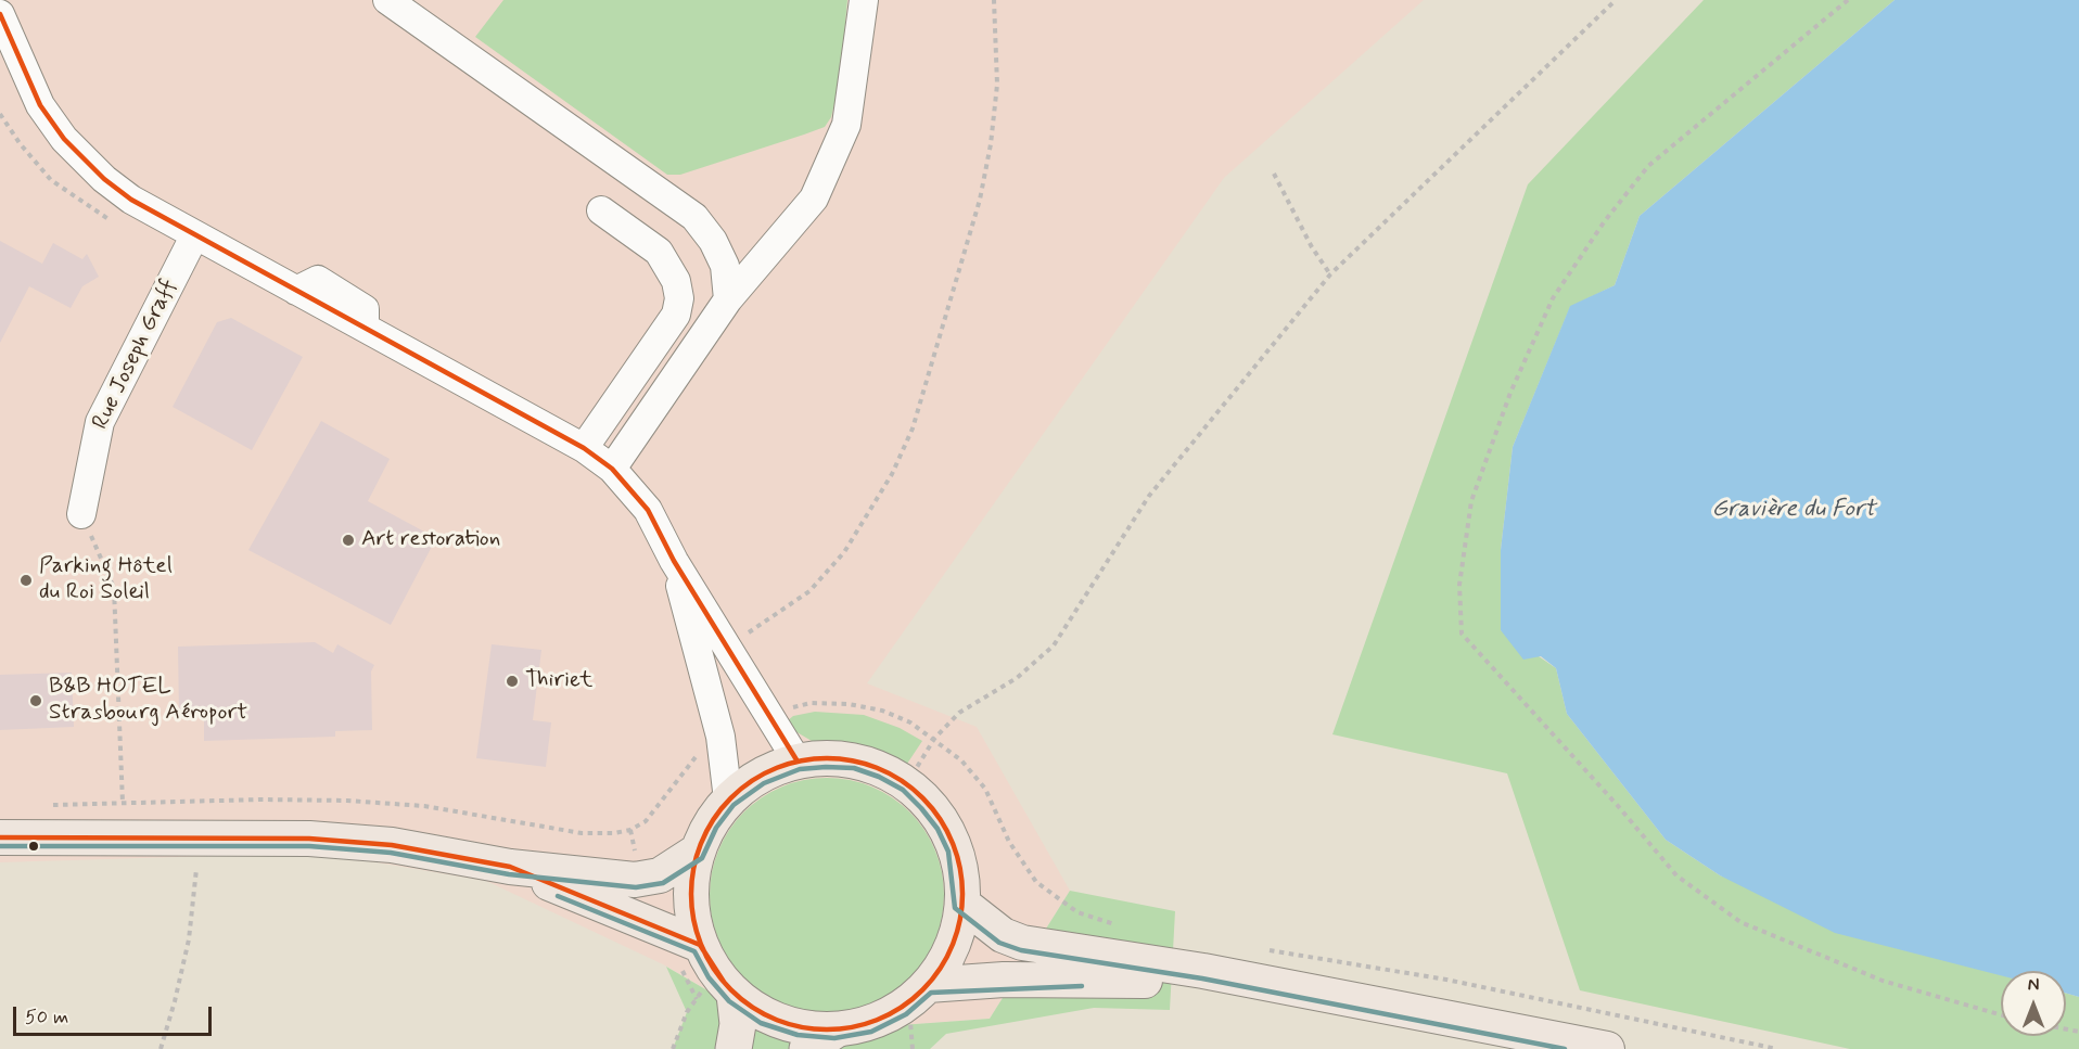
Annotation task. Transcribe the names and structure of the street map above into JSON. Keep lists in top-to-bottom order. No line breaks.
{"streets":{"street":["Rue Joseph Graff"]},"water":["Gravière du Fort"],"places":["Art restoration","Parking Hôtel du Roi Soleil","Thiriet","B&B HOTEL Strasbourg Aéroport"],"scale_bar":"50 m","north":"top"}
